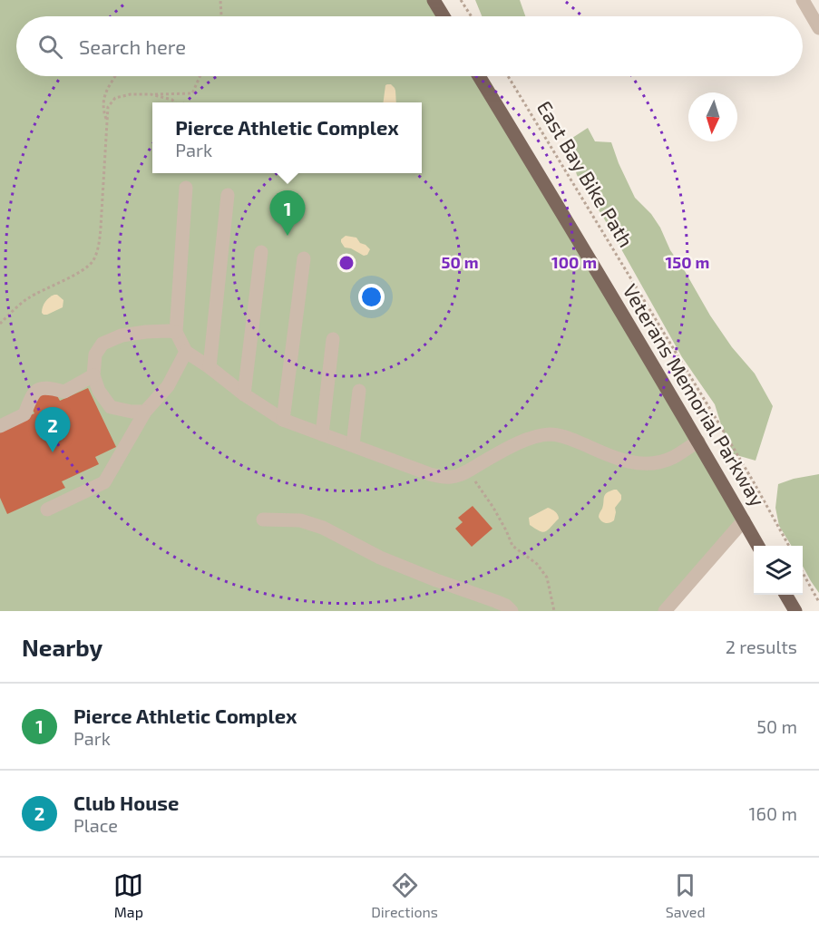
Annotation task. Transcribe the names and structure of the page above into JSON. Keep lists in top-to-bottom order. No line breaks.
{"streets":{"main road":["Veterans Memorial Parkway"],"path":["East Bay Bike Path"]},"north":"bottom","page":{"search":"Search here","popup":["Pierce Athletic Complex","Park"],"pins":["1","2"],"heading":["Nearby","2 results"],"list":[{"mark":"1","name":"Pierce Athletic Complex","note":"Park","value":"50 m"},{"mark":"2","name":"Club House","note":"Place","value":"160 m"}],"nav":["Map","Directions","Saved"]},"rings":["50 m","100 m","150 m"]}
